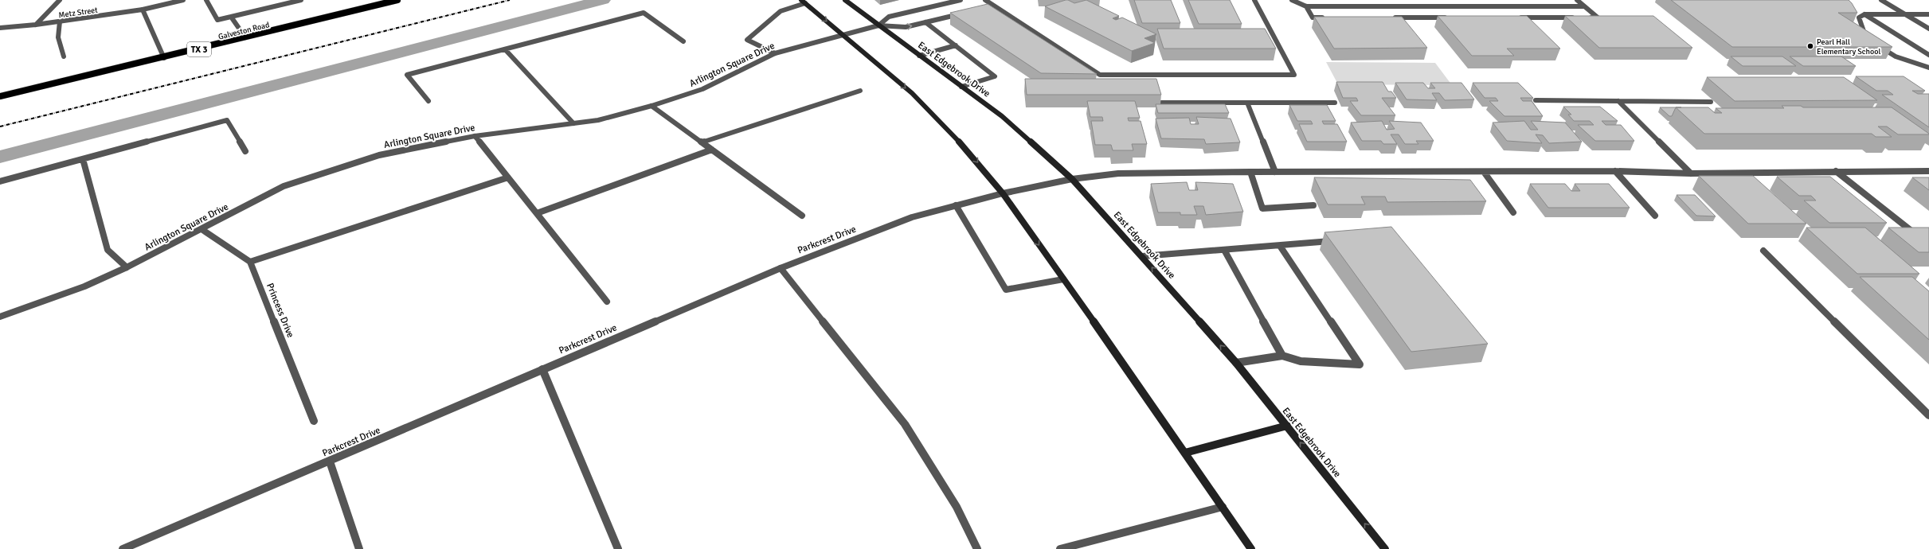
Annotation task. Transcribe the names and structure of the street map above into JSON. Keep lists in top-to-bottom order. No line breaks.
{"streets":{"main road":["Galveston Road","TX 3","East Edgebrook Drive"],"street":["Metz Street","Arlington Square Drive","Parkcrest Drive","Princess Drive"]},"crossings":[["Arlington Square Drive","East Edgebrook Drive"],["East Edgebrook Drive","Parkcrest Drive"]],"one_way":["East Edgebrook Drive"],"places":["Pearl Hall Elementary School"]}
